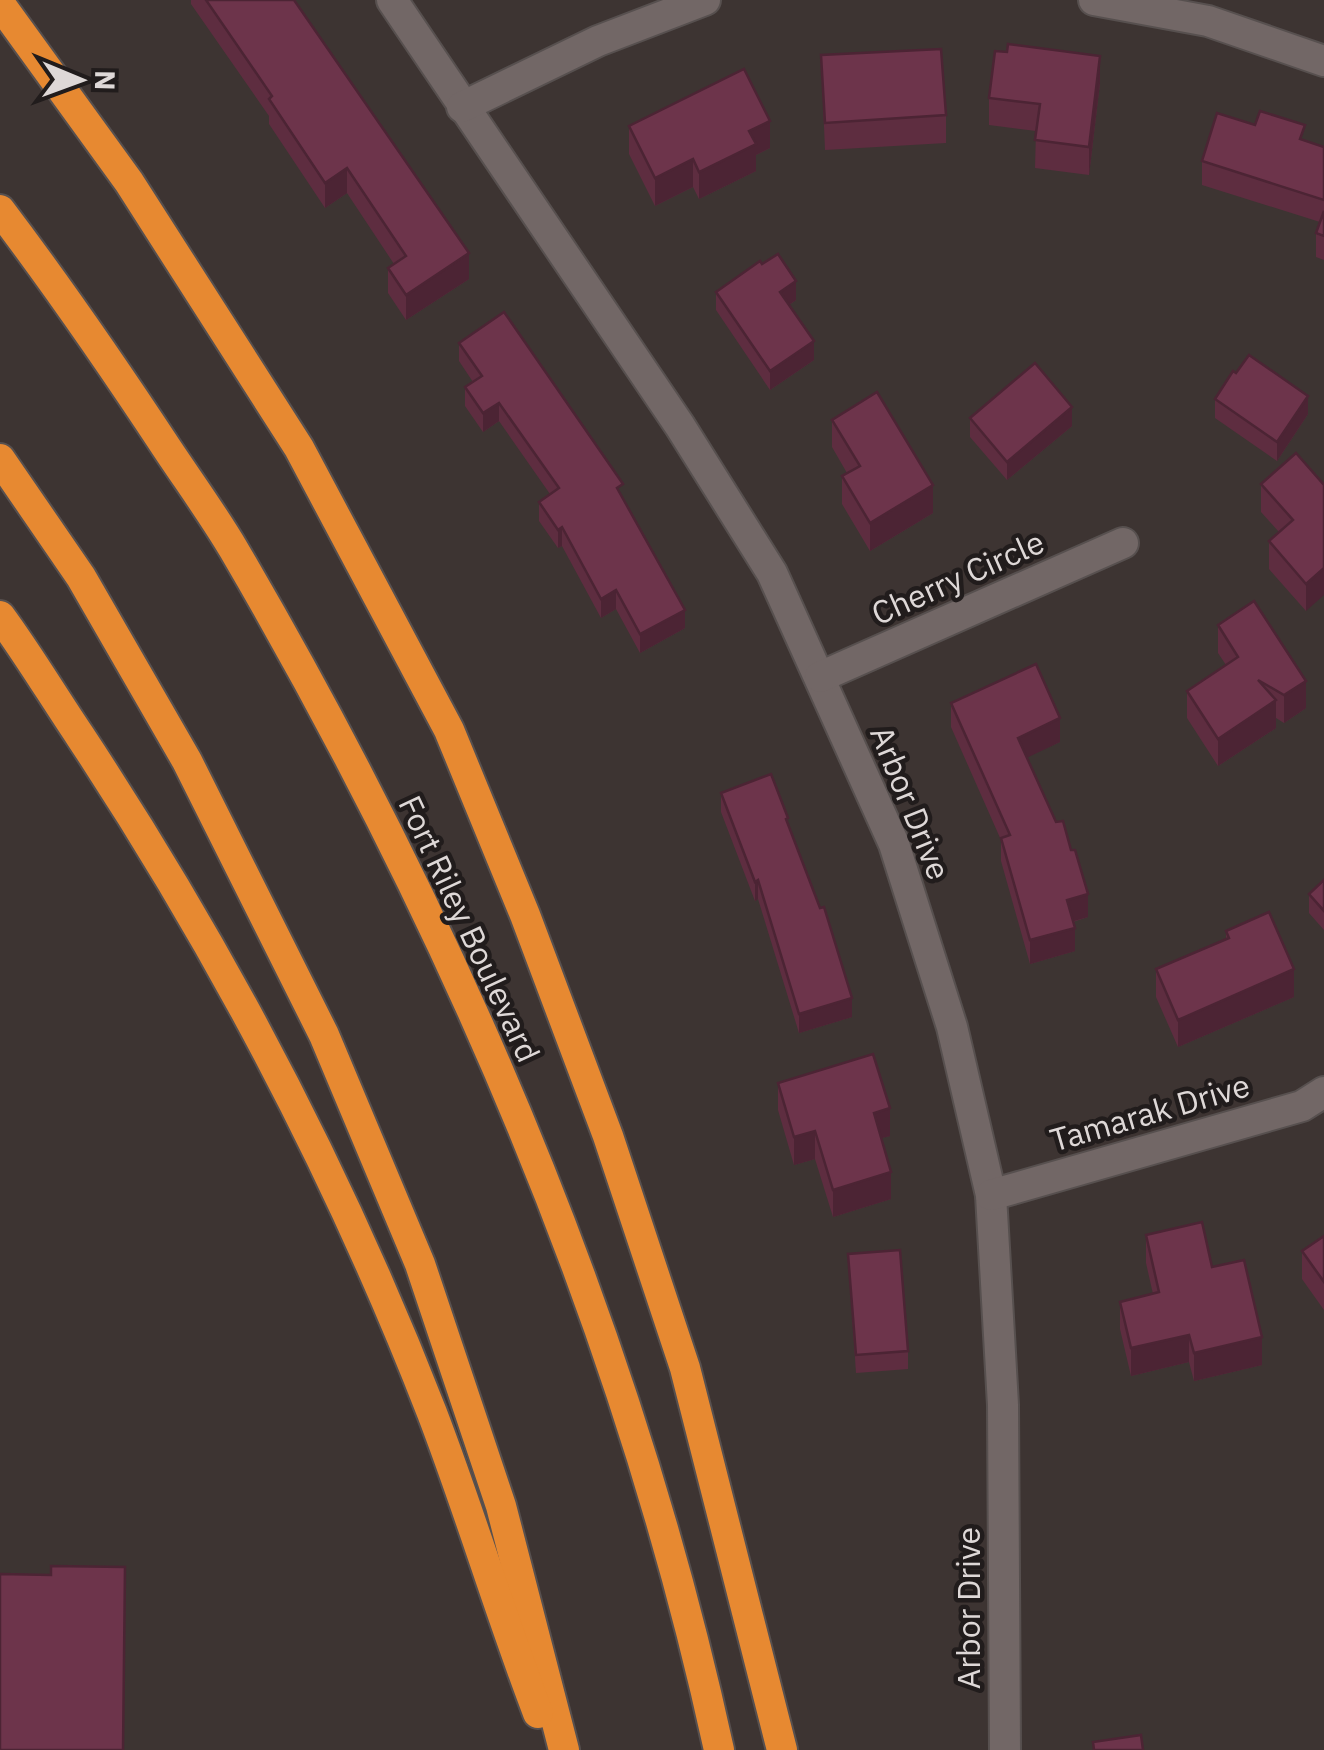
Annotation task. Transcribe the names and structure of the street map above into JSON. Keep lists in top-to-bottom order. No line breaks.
{"streets":{"highway":["Fort Riley Boulevard"],"street":["Cherry Circle","Arbor Drive","Tamarak Drive"]},"crossings":[["Cherry Circle","Arbor Drive"],["Arbor Drive","Tamarak Drive"]],"north":"right"}
